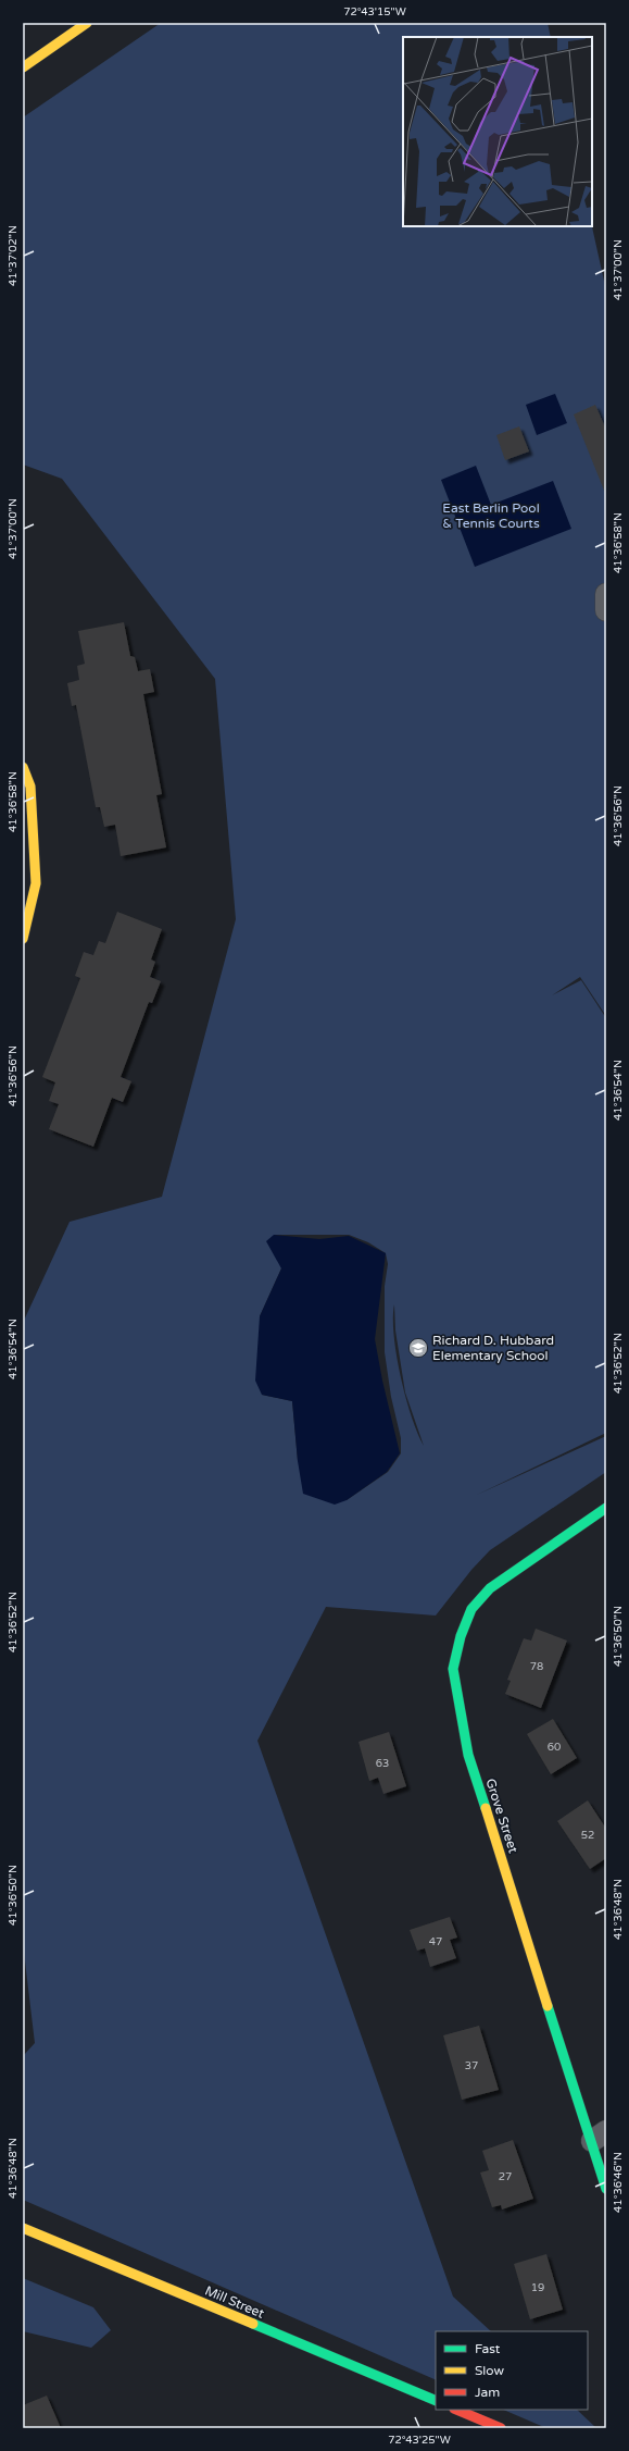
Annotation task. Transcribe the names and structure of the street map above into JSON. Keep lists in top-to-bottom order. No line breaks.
{"streets":{"street":["Grove Street","Mill Street"]},"parks":["East Berlin Pool & Tennis Courts"],"places":{"school or university":["Richard D. Hubbard Elementary School"]},"house_numbers":["78","60","63","52","47","37","27","19"],"legend":["Fast","Slow","Jam"],"coordinates":["72°43'15\"W","41°37'02\"N","41°37'00\"N","41°36'58\"N","41°36'56\"N","41°36'54\"N","41°36'52\"N","41°36'50\"N","41°36'48\"N","41°36'46\"N","72°43'25\"W"]}
